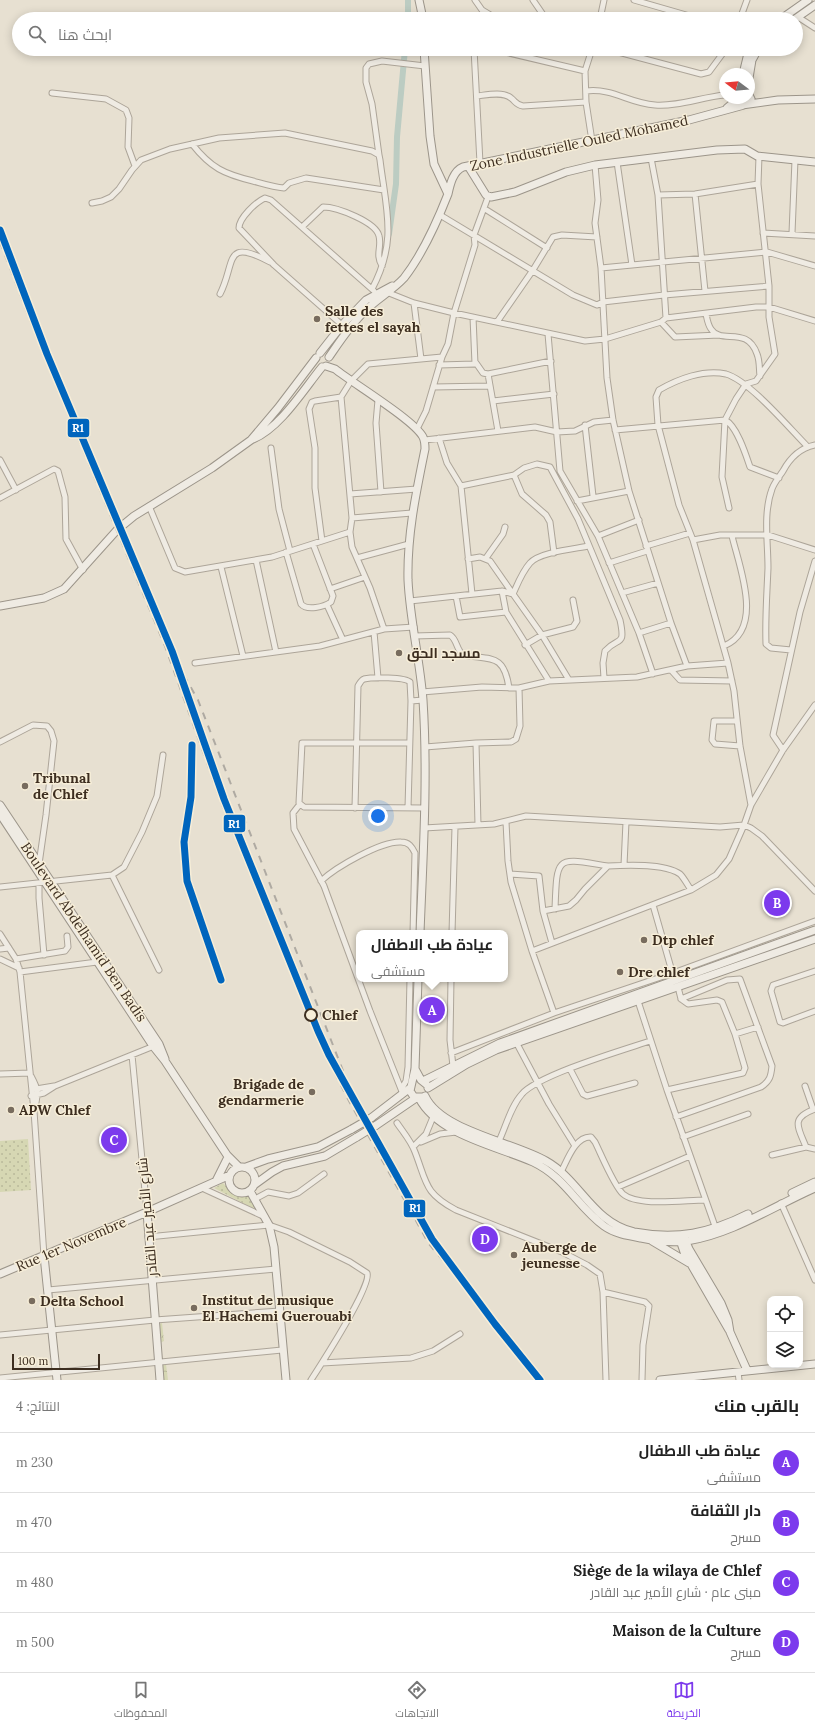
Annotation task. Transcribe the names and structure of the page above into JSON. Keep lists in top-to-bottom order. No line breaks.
{"streets":{"main road":["Zone Industrielle Ouled Mohamed","Boulevard Abdelhamid Ben Badis","شارع الأمير عبد القادر","Rue 1er Novembre"]},"crossings":[["Boulevard Abdelhamid Ben Badis","Rue 1er Novembre"],["شارع الأمير عبد القادر","Rue 1er Novembre"]],"places":["Salle des fettes el sayah","مسجد الحق","Tribunal de Chlef","Dtp chlef","Dre chlef","Chlef","Brigade de gendarmerie","APW Chlef","Auberge de jeunesse","Delta School","Institut de musique El Hachemi Guerouabi"],"lines":["transit line R1"],"scale_bar":"100 m","north":"left","page":{"search":"ابحث هنا","pins":["B","A","C","D"],"popup":["عيادة طب الاطفال","مستشفى"],"scale":"100 m","heading":["بالقرب منك","النتائج: 4"],"list":[{"mark":"A","name":"عيادة طب الاطفال","note":"مستشفى","value":"230 m"},{"mark":"B","name":"دار الثقافة","note":"مسرح","value":"470 m"},{"mark":"C","name":"Siège de la wilaya de Chlef","note":"مبنى عام · شارع الأمير عبد القادر","value":"480 m"},{"mark":"D","name":"Maison de la Culture","note":"مسرح","value":"500 m"}],"nav":["الخريطة","الاتجاهات","المحفوظات"]}}
